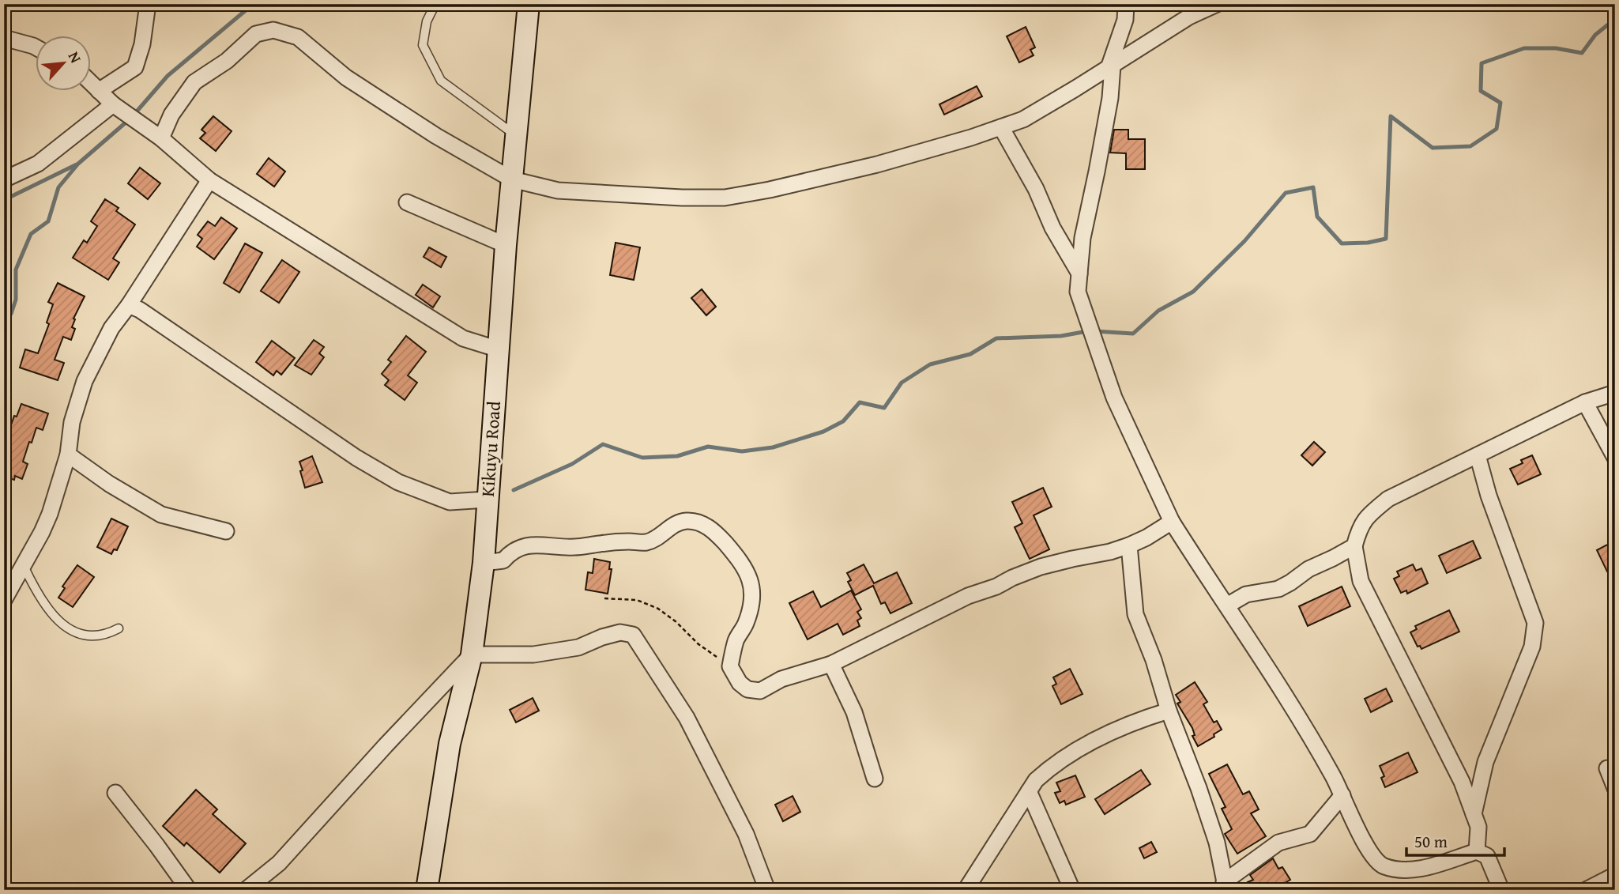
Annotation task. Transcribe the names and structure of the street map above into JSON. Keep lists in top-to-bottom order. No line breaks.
{"streets":{"main road":["Kikuyu Road"]},"scale_bar":"50 m","north":"top right"}
